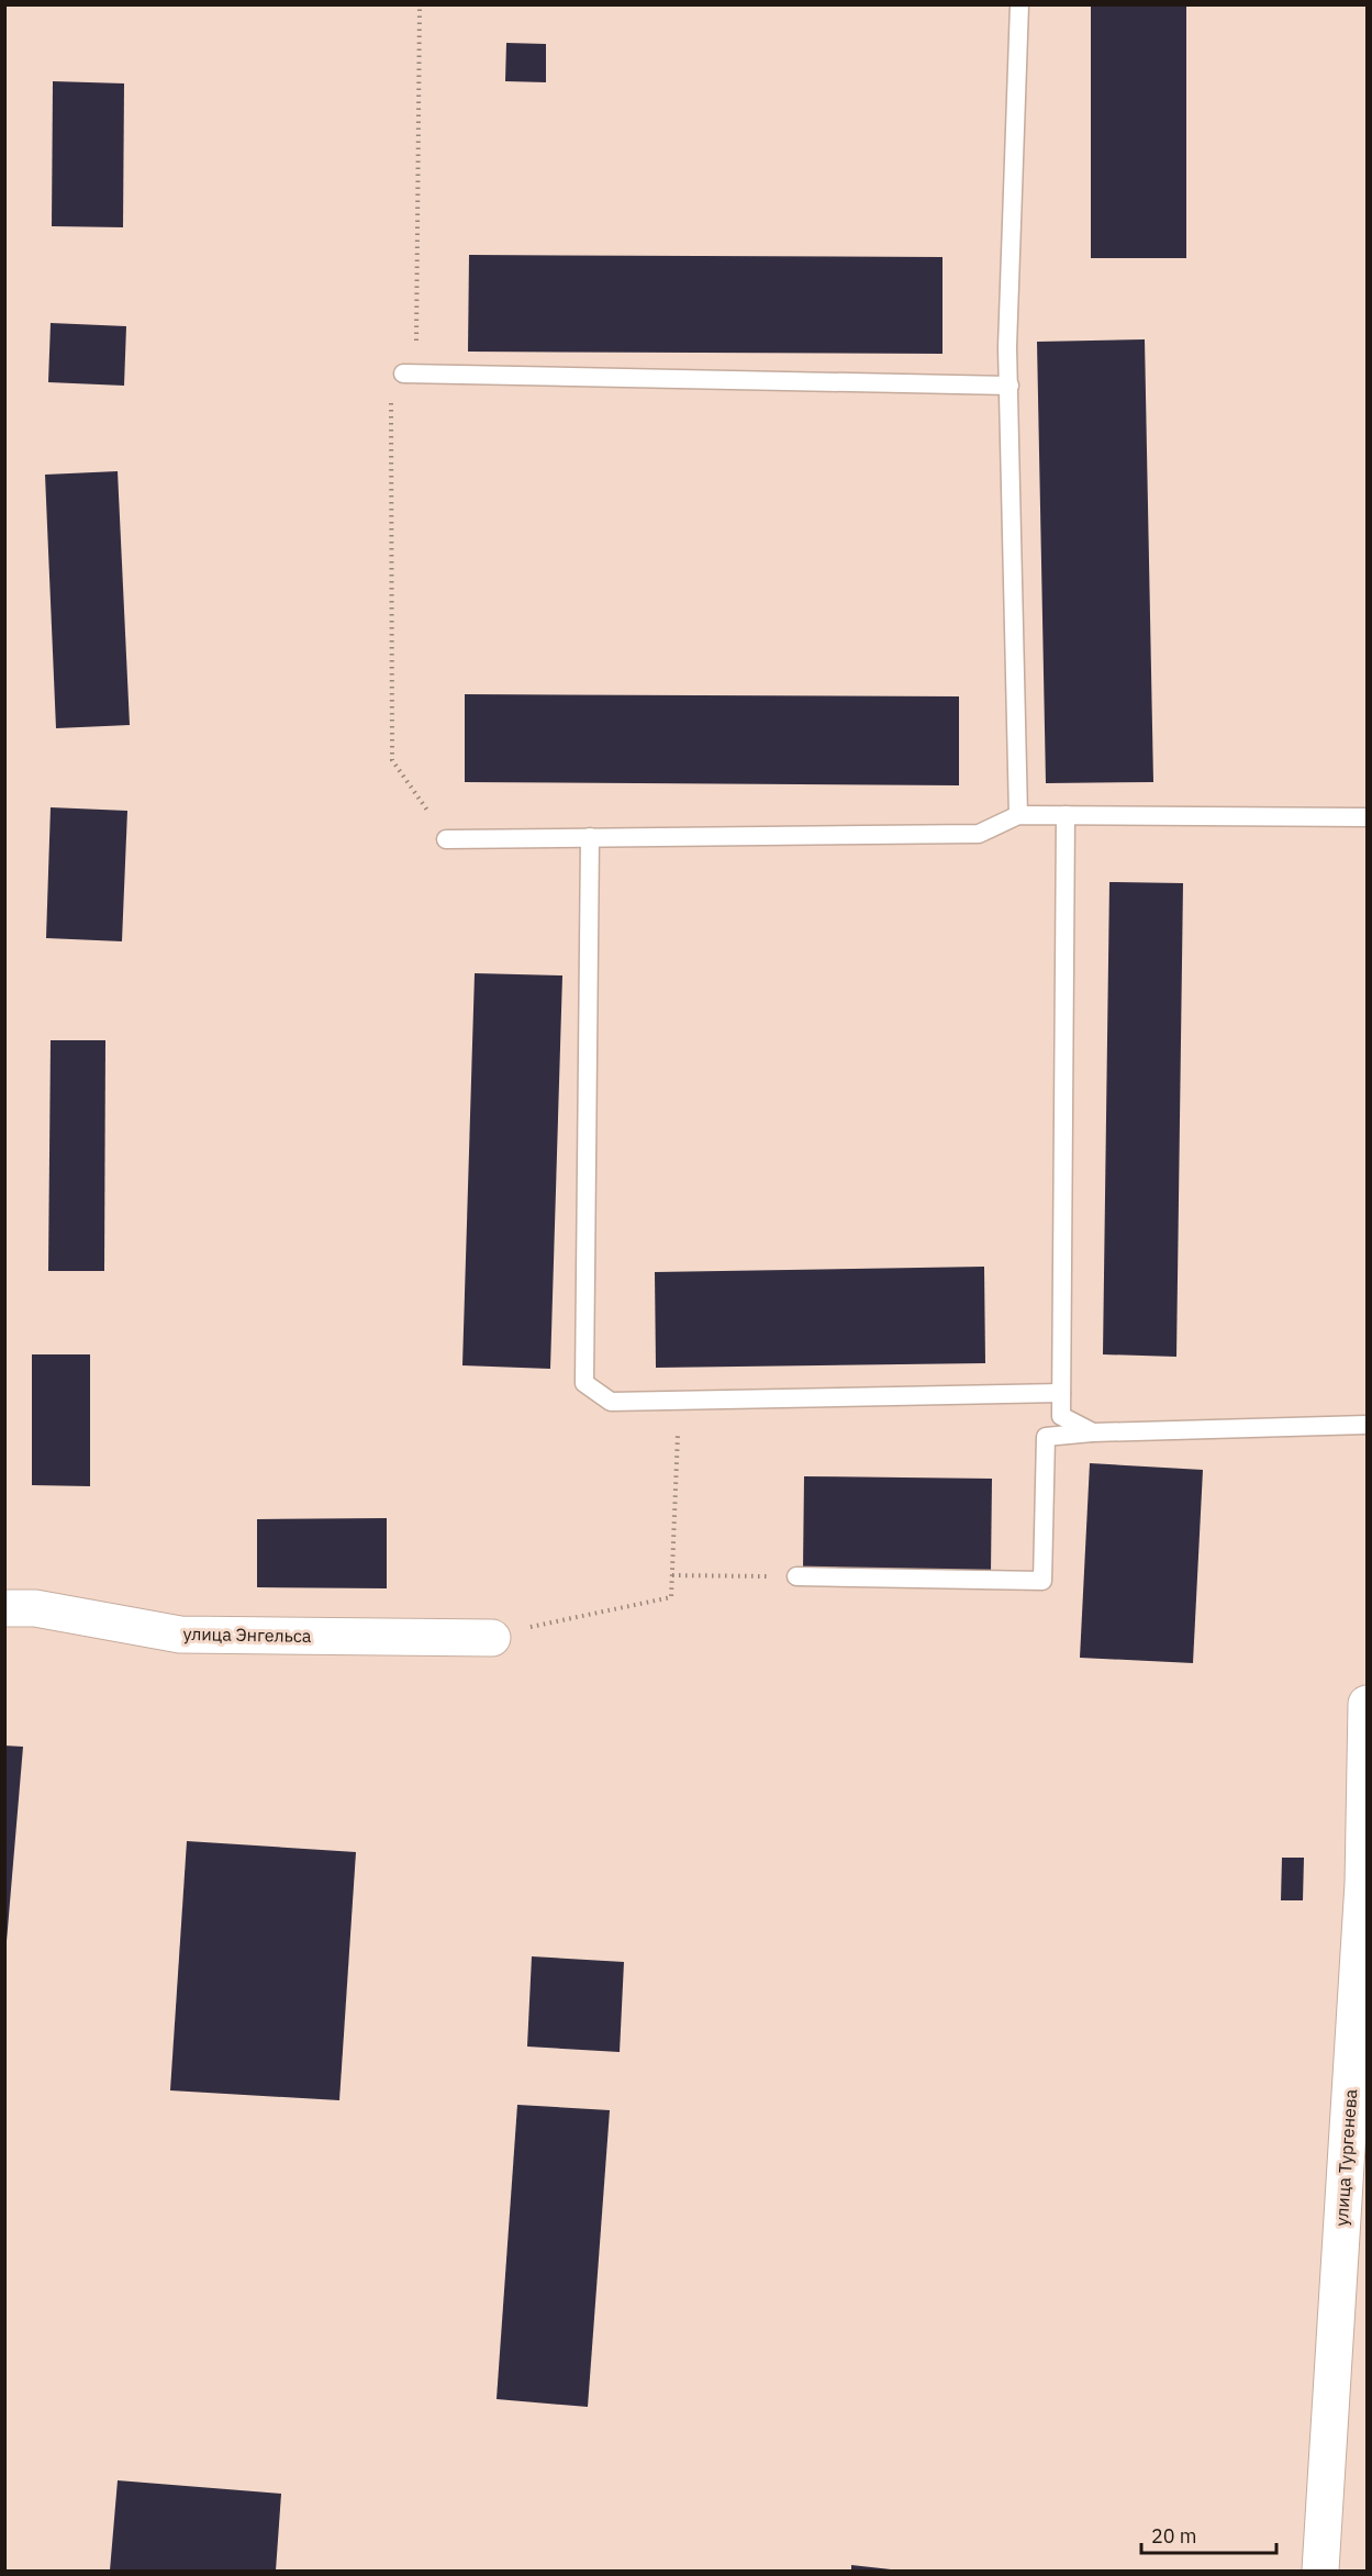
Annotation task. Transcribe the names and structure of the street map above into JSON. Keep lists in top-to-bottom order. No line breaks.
{"streets":{"street":["улица Энгельса","улица Тургенева"]},"scale_bar":"20 m"}
